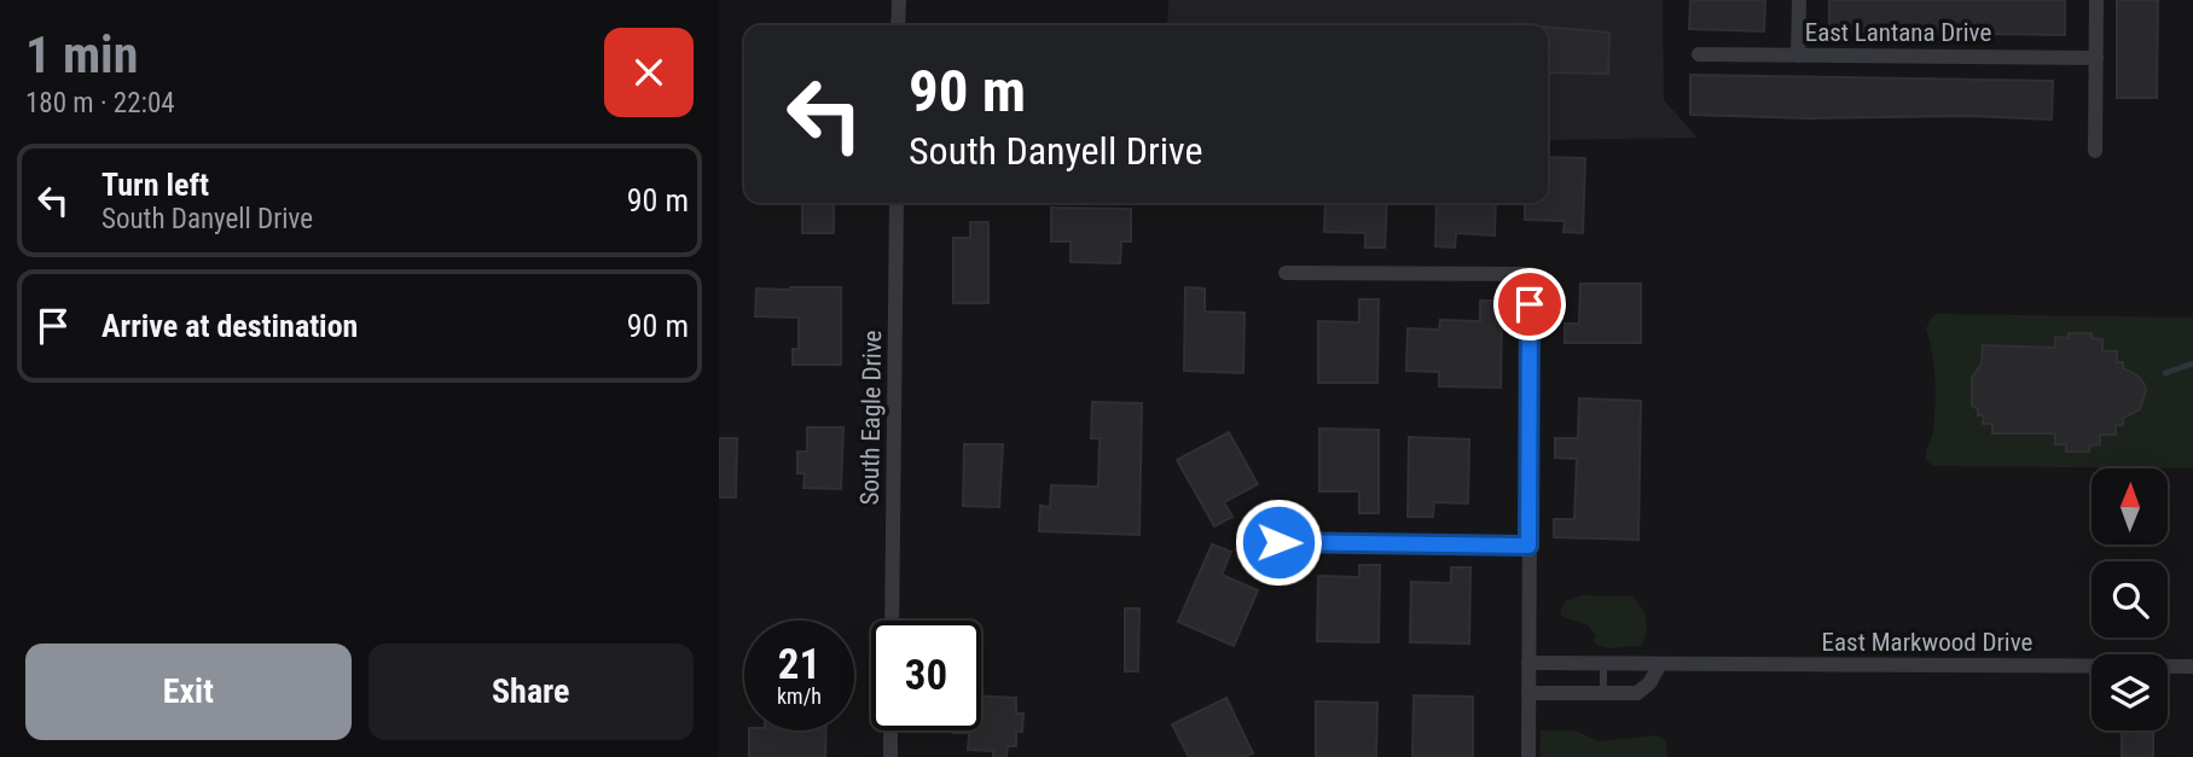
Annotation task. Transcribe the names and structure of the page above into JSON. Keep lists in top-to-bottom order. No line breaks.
{"streets":{"street":["East Lantana Drive","South Eagle Drive","East Markwood Drive"]},"north":"top","page":{"heading":["1 min","180 m · 22:04"],"turn":["90 m","South Danyell Drive"],"list":[{"name":"Turn left","note":"South Danyell Drive","value":"90 m"},{"name":"Arrive at destination","value":"90 m"}],"speed":"21 km/h","limit":"30","buttons":["Exit","Share"]}}
